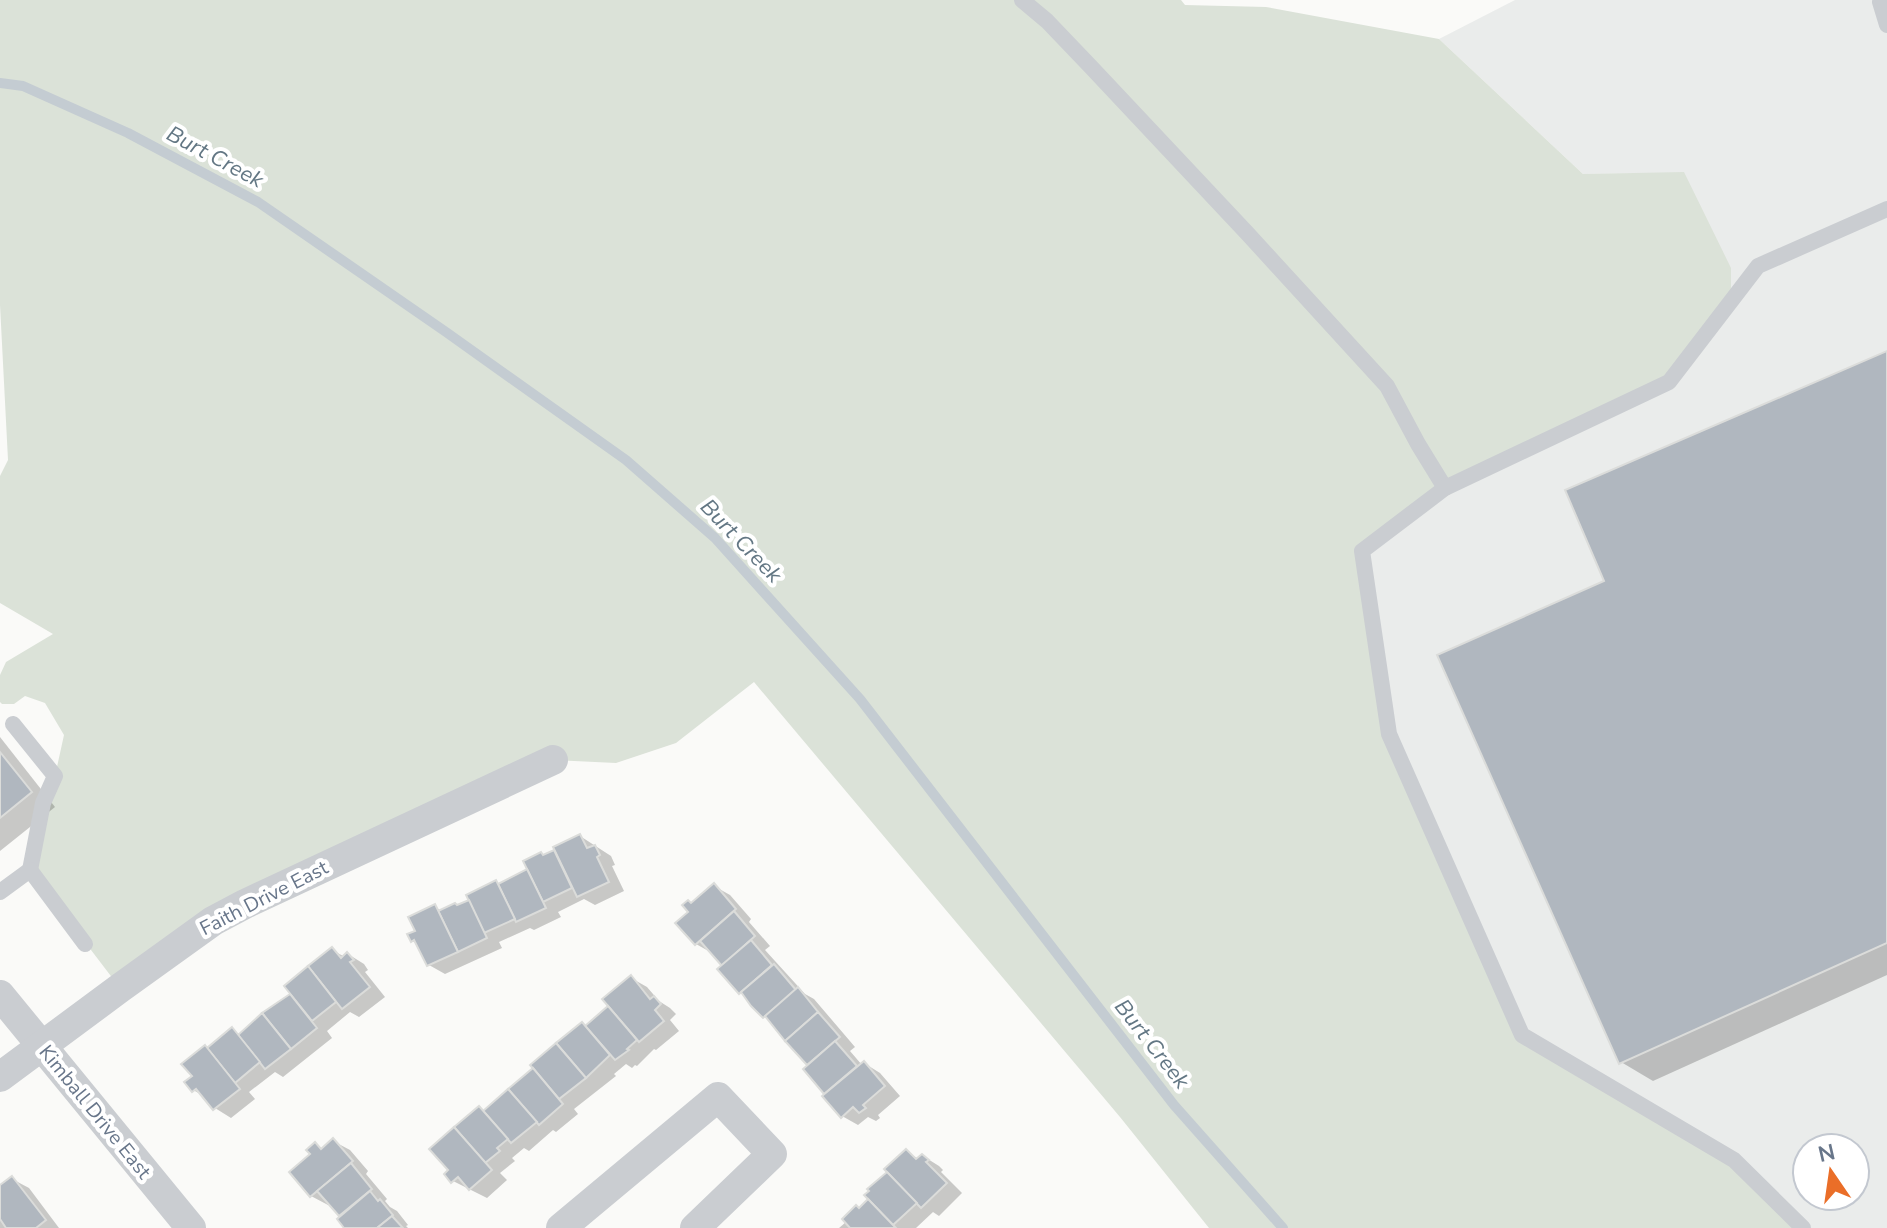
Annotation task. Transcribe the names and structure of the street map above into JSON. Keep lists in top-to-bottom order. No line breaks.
{"streets":{"street":["Faith Drive East","Kimball Drive East"]},"crossings":[["Faith Drive East","Kimball Drive East"]],"water":["Burt Creek"],"north":"top"}
